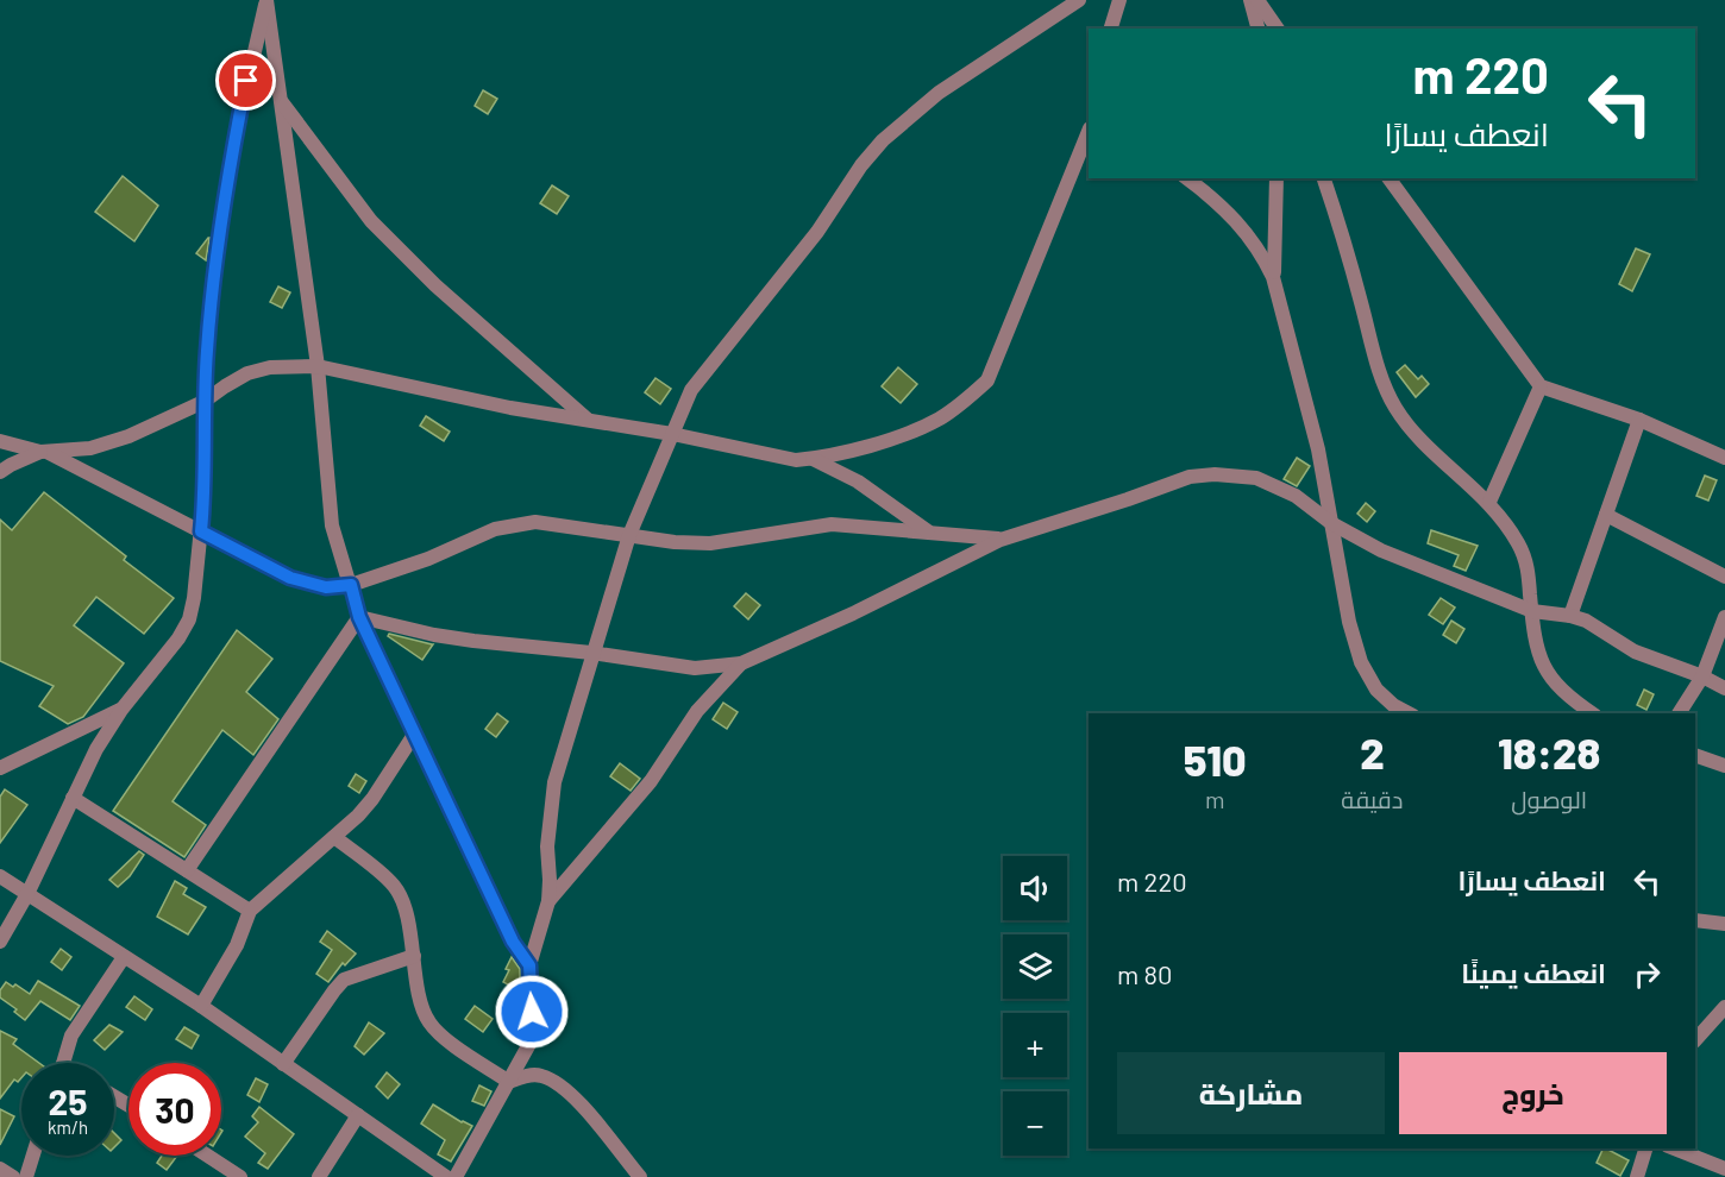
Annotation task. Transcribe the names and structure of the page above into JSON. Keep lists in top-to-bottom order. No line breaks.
{"page":{"turn":["220 m","انعطف يسارًا"],"eta":["18:28","الوصول","2","دقيقة","510","m"],"list":[{"name":"انعطف يسارًا","value":"220 m"},{"name":"انعطف يمينًا","value":"80 m"}],"map_buttons":["+","−"],"buttons":["خروج","مشاركة"],"speed":"25 km/h","limit":"30"}}
